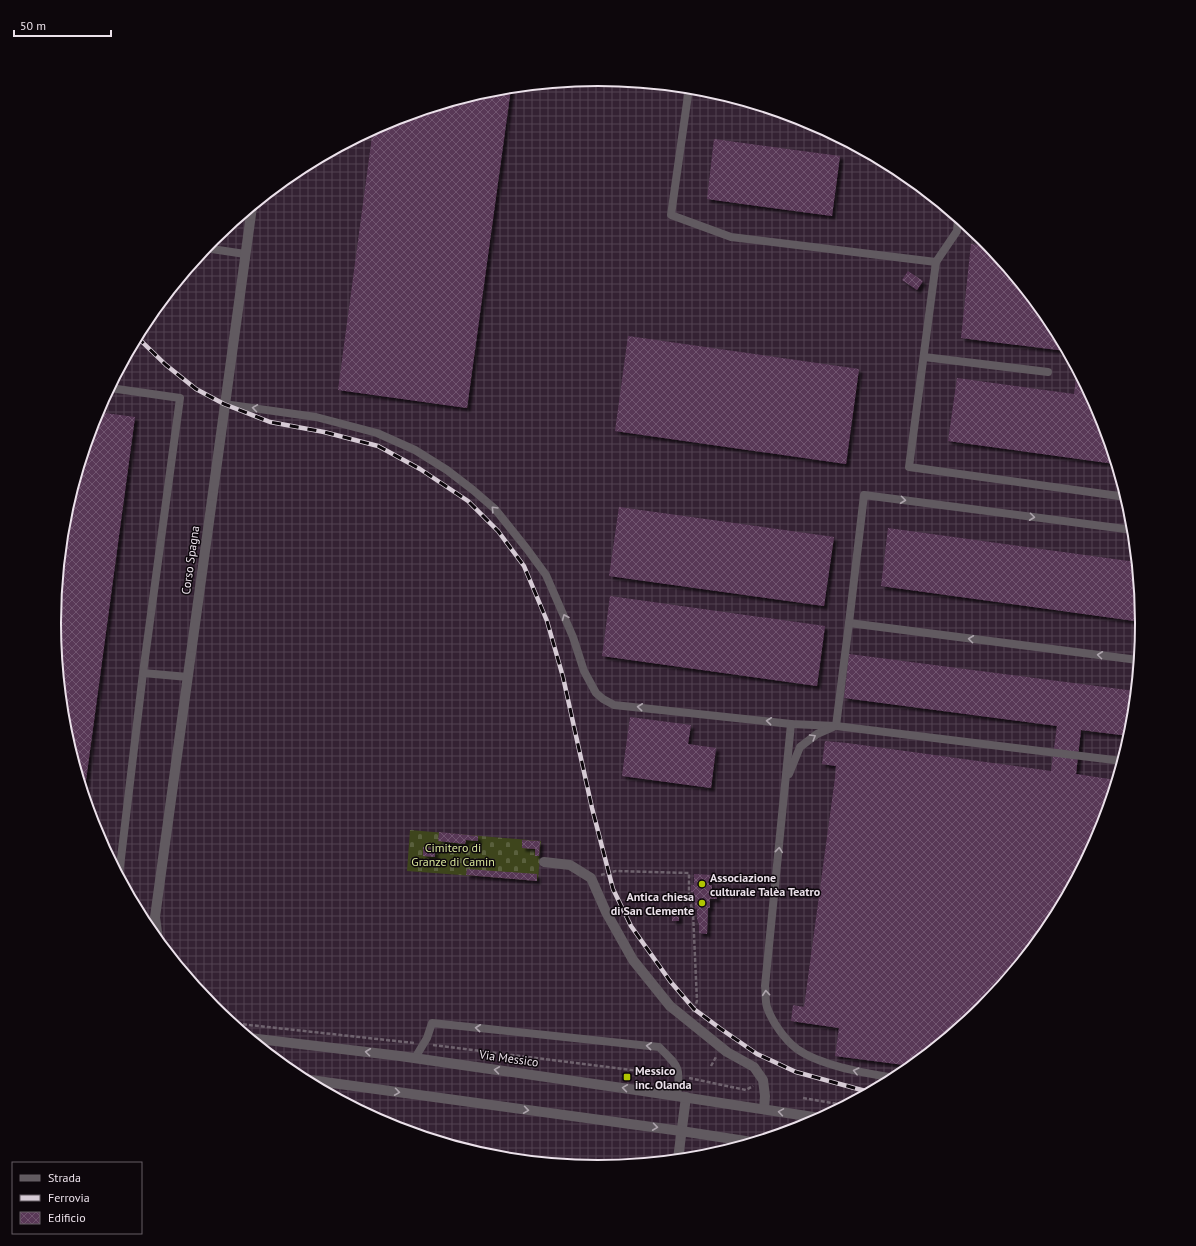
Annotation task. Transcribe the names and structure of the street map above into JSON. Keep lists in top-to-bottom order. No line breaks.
{"streets":{"street":["Corso Spagna","Via Messico"]},"parks":["Cimitero di Granze di Camin"],"places":{"other":["Associazione culturale Talèa Teatro","Antica chiesa di San Clemente"],"transit":["Messico inc. Olanda"]},"legend":["Strada","Ferrovia","Edificio"],"scale_bar":"50 m"}
